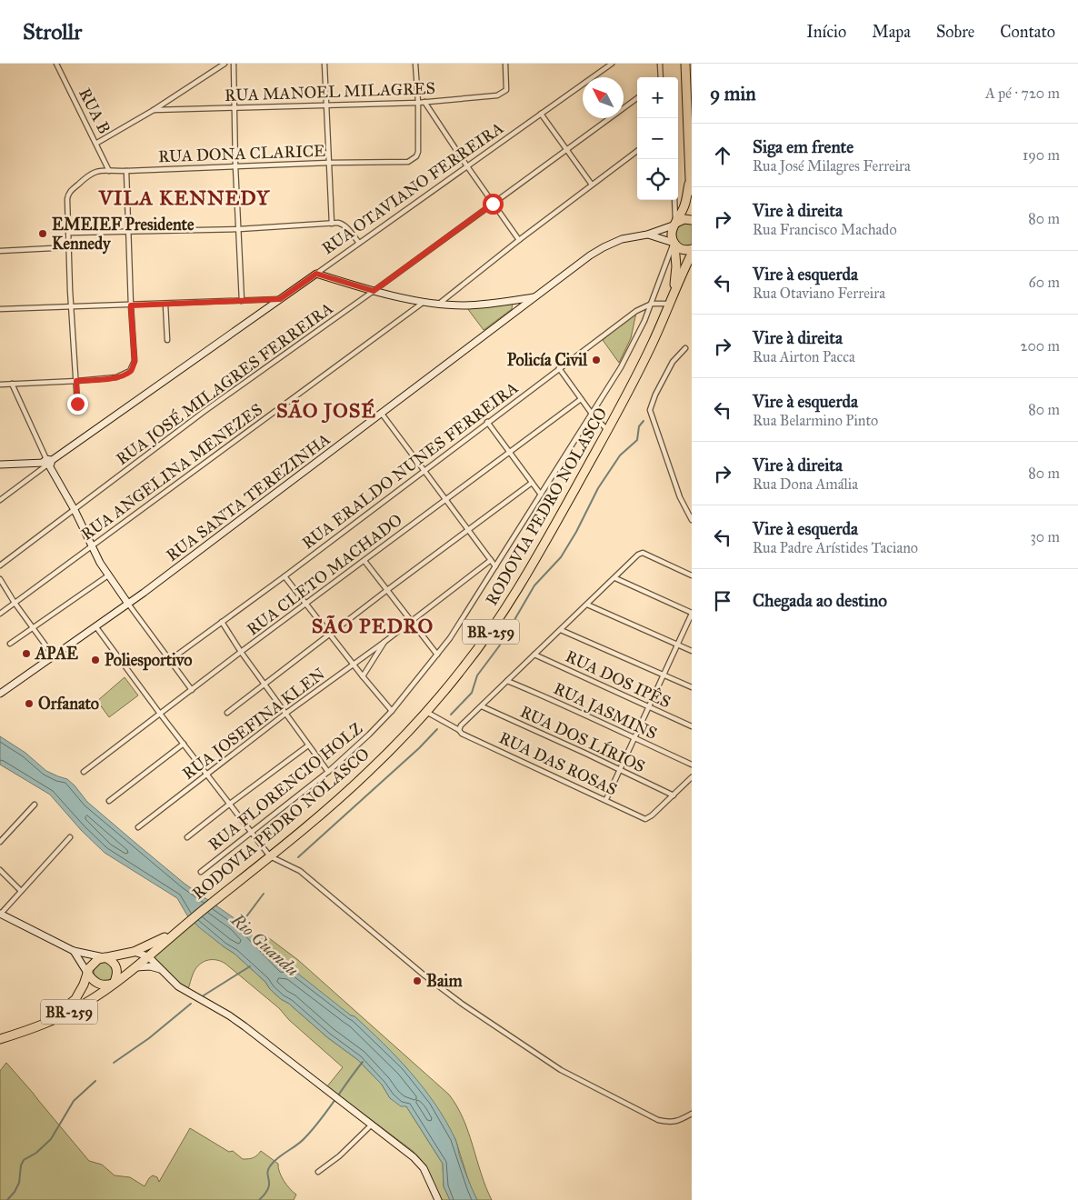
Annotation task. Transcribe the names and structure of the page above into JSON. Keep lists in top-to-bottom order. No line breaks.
{"streets":{"highway":["RODOVIA PEDRO NOLASCO","BR-259"],"street":["RUA MANOEL MILAGRES","RUA B","RUA DONA CLARICE","RUA OTAVIANO FERREIRA","RUA JOSÉ MILAGRES FERREIRA","RUA ERALDO NUNES FERREIRA","RUA ANGELINA MENEZES","RUA SANTA TEREZINHA","RUA CLETO MACHADO","RUA DOS IPÊS","RUA JASMINS","RUA JOSEFINA KLEN","RUA DOS LÍRIOS","RUA DAS ROSAS","RUA FLORENCIO HOLZ"]},"crossings":[["RUA MANOEL MILAGRES","RUA DONA CLARICE"],["RUA B","RUA DONA CLARICE"],["RUA ERALDO NUNES FERREIRA","RODOVIA PEDRO NOLASCO"],["RUA ERALDO NUNES FERREIRA","RUA FLORENCIO HOLZ"],["RUA SANTA TEREZINHA","RODOVIA PEDRO NOLASCO"],["RODOVIA PEDRO NOLASCO","RUA DAS ROSAS"],["RODOVIA PEDRO NOLASCO","RUA FLORENCIO HOLZ"],["RUA DOS LÍRIOS","RUA DAS ROSAS"]],"districts":["VILA KENNEDY","SÃO JOSÉ","SÃO PEDRO"],"water":["Rio Guandu"],"places":["EMEIEF Presidente Kennedy","Policía Civil","APAE","Poliesportivo","Orfanato","Baim"],"north":"top left","page":{"header":"Strollr","nav":["Início","Mapa","Sobre","Contato"],"heading":["9 min","A pé · 720 m"],"map_buttons":["+","−"],"list":[["Siga em frente","Rua José Milagres Ferreira","190 m"],["Vire à direita","Rua Francisco Machado","80 m"],["Vire à esquerda","Rua Otaviano Ferreira","60 m"],["Vire à direita","Rua Airton Pacca","200 m"],["Vire à esquerda","Rua Belarmino Pinto","80 m"],["Vire à direita","Rua Dona Amália","80 m"],["Vire à esquerda","Rua Padre Arístides Taciano","30 m"],"Chegada ao destino"]}}
